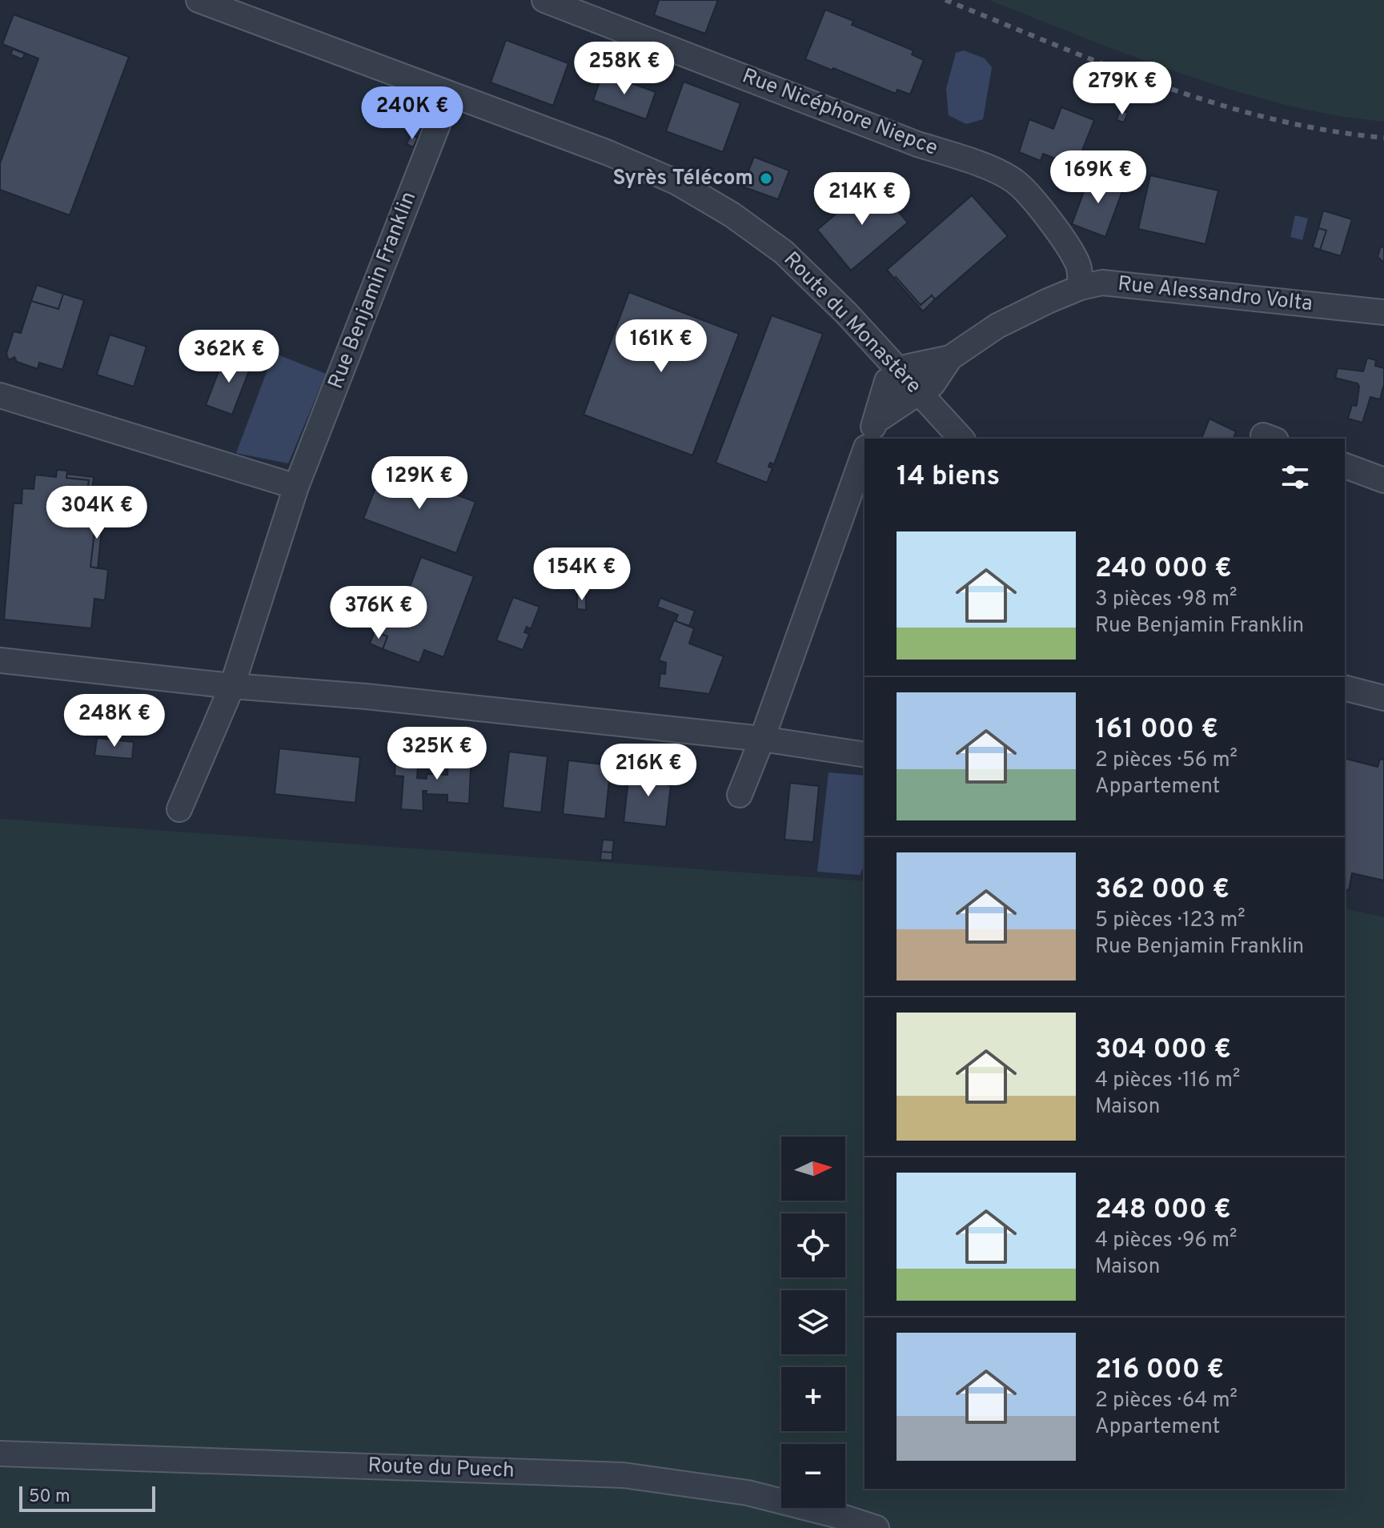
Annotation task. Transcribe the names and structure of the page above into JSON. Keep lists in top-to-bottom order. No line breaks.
{"streets":{"street":["Rue Nicéphore Niepce","Rue Benjamin Franklin","Rue Alessandro Volta","Route du Monastère","Route du Puech"]},"crossings":[["Rue Nicéphore Niepce","Rue Alessandro Volta"],["Rue Benjamin Franklin","Route du Monastère"],["Rue Alessandro Volta","Route du Monastère"]],"places":["Syrès Télécom"],"scale_bar":"50 m","north":"right","page":{"price":["258K €","279K €","240K €","169K €","214K €","161K €","362K €","129K €","304K €","154K €","376K €","248K €","325K €","216K €"],"heading":"14 biens","list":[{"name":"240 000 €","note":"3 pièces · 98 m² · Rue Benjamin Franklin"},{"name":"161 000 €","note":"2 pièces · 56 m² · Appartement"},{"name":"362 000 €","note":"5 pièces · 123 m² · Rue Benjamin Franklin"},{"name":"304 000 €","note":"4 pièces · 116 m² · Maison"},{"name":"248 000 €","note":"4 pièces · 96 m² · Maison"},{"name":"216 000 €","note":"2 pièces · 64 m² · Appartement"}],"map_buttons":["+","−"],"scale":"50 m"}}
